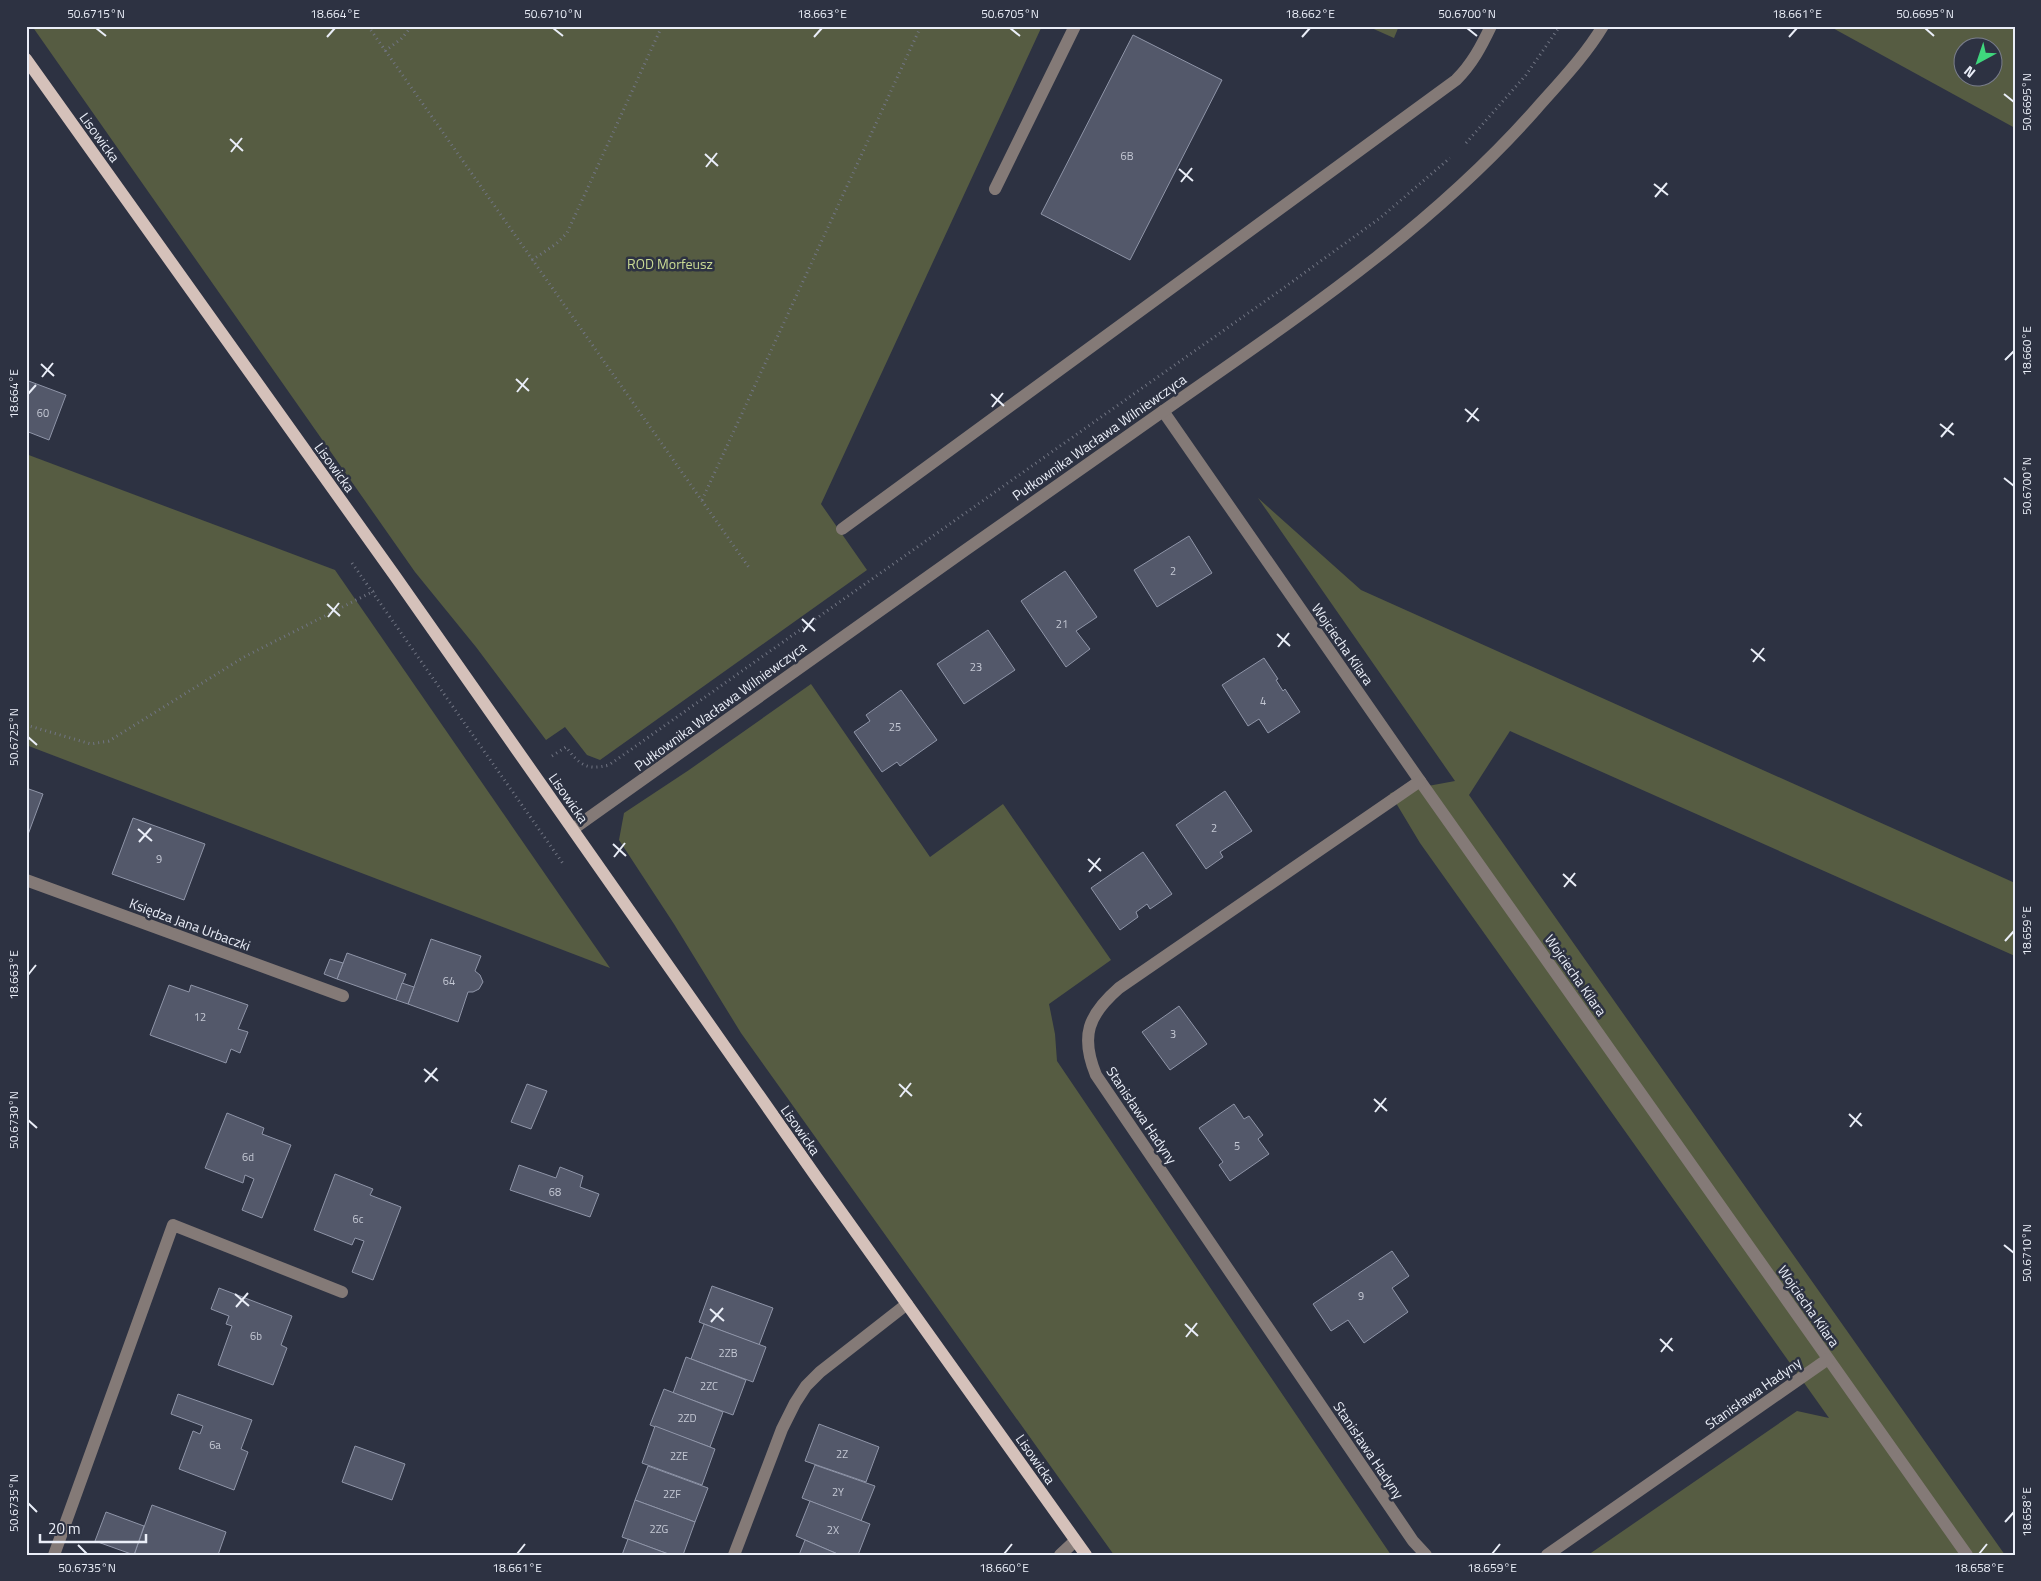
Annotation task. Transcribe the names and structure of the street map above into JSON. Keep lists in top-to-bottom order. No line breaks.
{"streets":{"main road":["Lisowicka"],"street":["Pułkownika Wacława Wilniewczyca","Wojciecha Kilara","Księdza Jana Urbaczki","Stanisława Hadyny"]},"crossings":[["Lisowicka","Pułkownika Wacława Wilniewczyca"],["Pułkownika Wacława Wilniewczyca","Wojciecha Kilara"],["Wojciecha Kilara","Stanisława Hadyny"]],"parks":["ROD Morfeusz"],"house_numbers":["6B","60","2","21","23","4","25","2","9","64","12","3","5","6d","68","6c","9","6b","2ZB","2ZC","2ZD","6a","2Z","2ZE","2Y","2ZF","2ZG","2X"],"scale_bar":"20 m","north":"bottom left","coordinates":["50.6715°N","18.664°E","50.6710°N","18.663°E","50.6705°N","18.662°E","50.6700°N","18.661°E","50.6695°N","18.660°E","50.6725°N","18.659°E","50.6730°N","50.6735°N","18.658°E"]}
